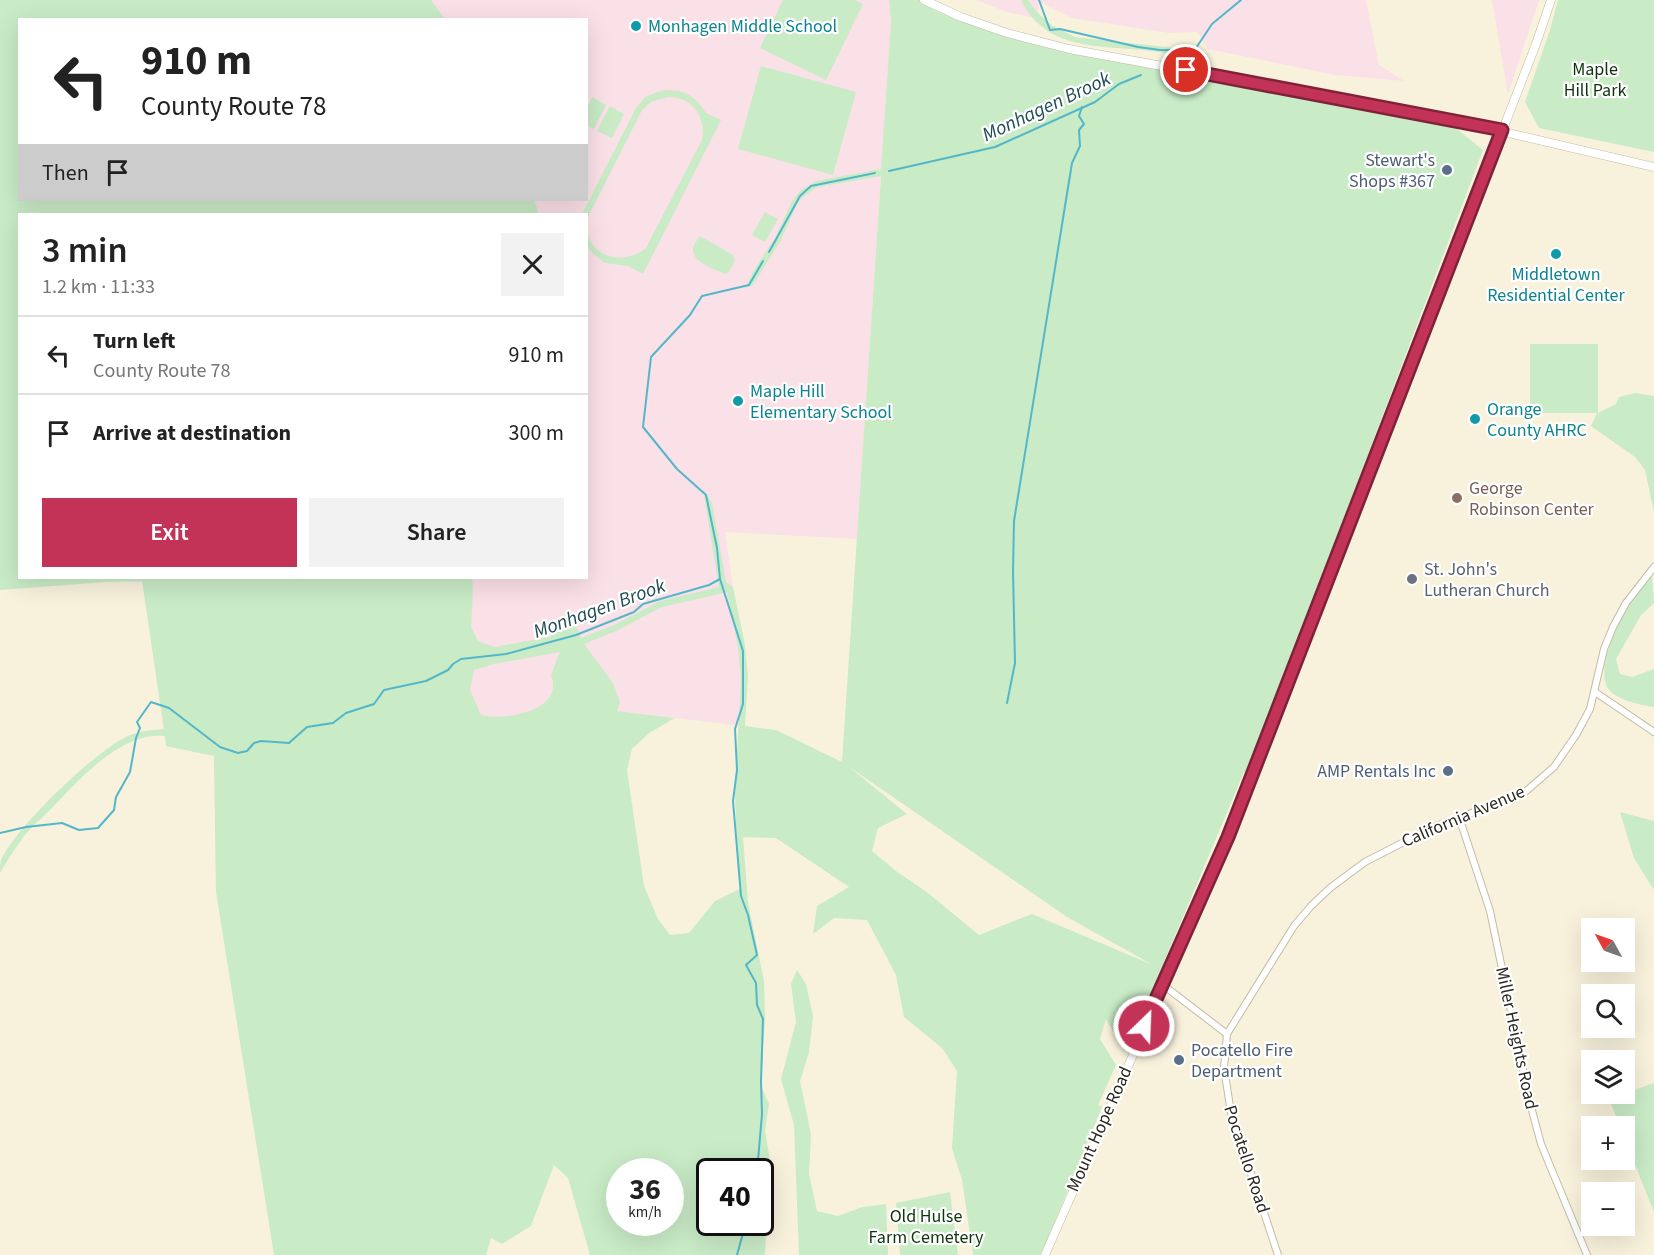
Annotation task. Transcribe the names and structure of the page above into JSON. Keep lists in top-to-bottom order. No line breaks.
{"streets":{"street":["California Avenue","Miller Heights Road","Mount Hope Road","Pocatello Road"]},"crossings":[["California Avenue","Miller Heights Road"],["California Avenue","Pocatello Road"]],"water":["Monhagen Brook"],"parks":["Maple Hill Park","Old Hulse Farm Cemetery"],"places":["Monhagen Middle School","Stewart's Shops #367","Middletown Residential Center","Maple Hill Elementary School","Orange County AHRC","George Robinson Center","St. John's Lutheran Church","AMP Rentals Inc","Pocatello Fire Department"],"north":"top left","page":{"turn":["910 m","County Route 78"],"then":"Then","heading":["3 min","1.2 km · 11:33"],"list":[{"name":"Turn left","note":"County Route 78","value":"910 m"},{"name":"Arrive at destination","value":"300 m"}],"buttons":["Exit","Share"],"map_buttons":["+","−"],"speed":"36 km/h","limit":"40"}}
